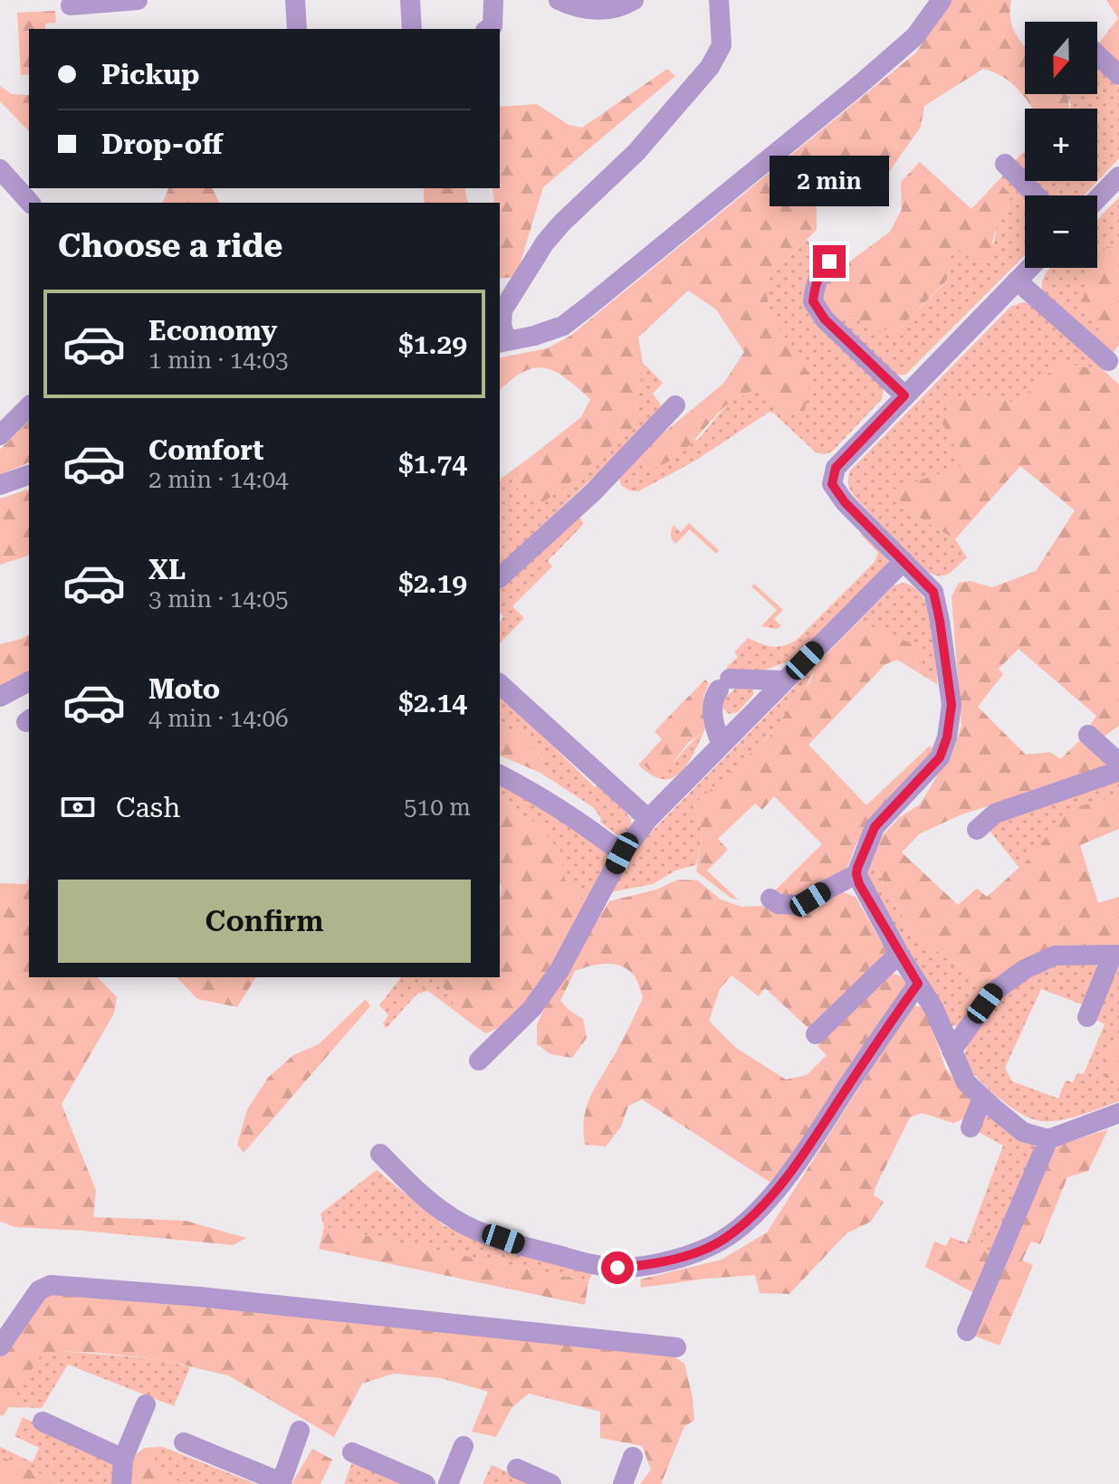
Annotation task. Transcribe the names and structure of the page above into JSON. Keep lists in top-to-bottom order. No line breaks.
{"north":"bottom","page":{"map_buttons":["+","−"],"banner":["Pickup","Drop-off"],"bubble":"2 min","heading":"Choose a ride","list":[{"name":"Economy","note":"1 min · 14:03","value":"$1.29"},{"name":"Comfort","note":"2 min · 14:04","value":"$1.74"},{"name":"XL","note":"3 min · 14:05","value":"$2.19"},{"name":"Moto","note":"4 min · 14:06","value":"$2.14"}],"pay":["Cash","510 m"],"buttons":"Confirm"}}
